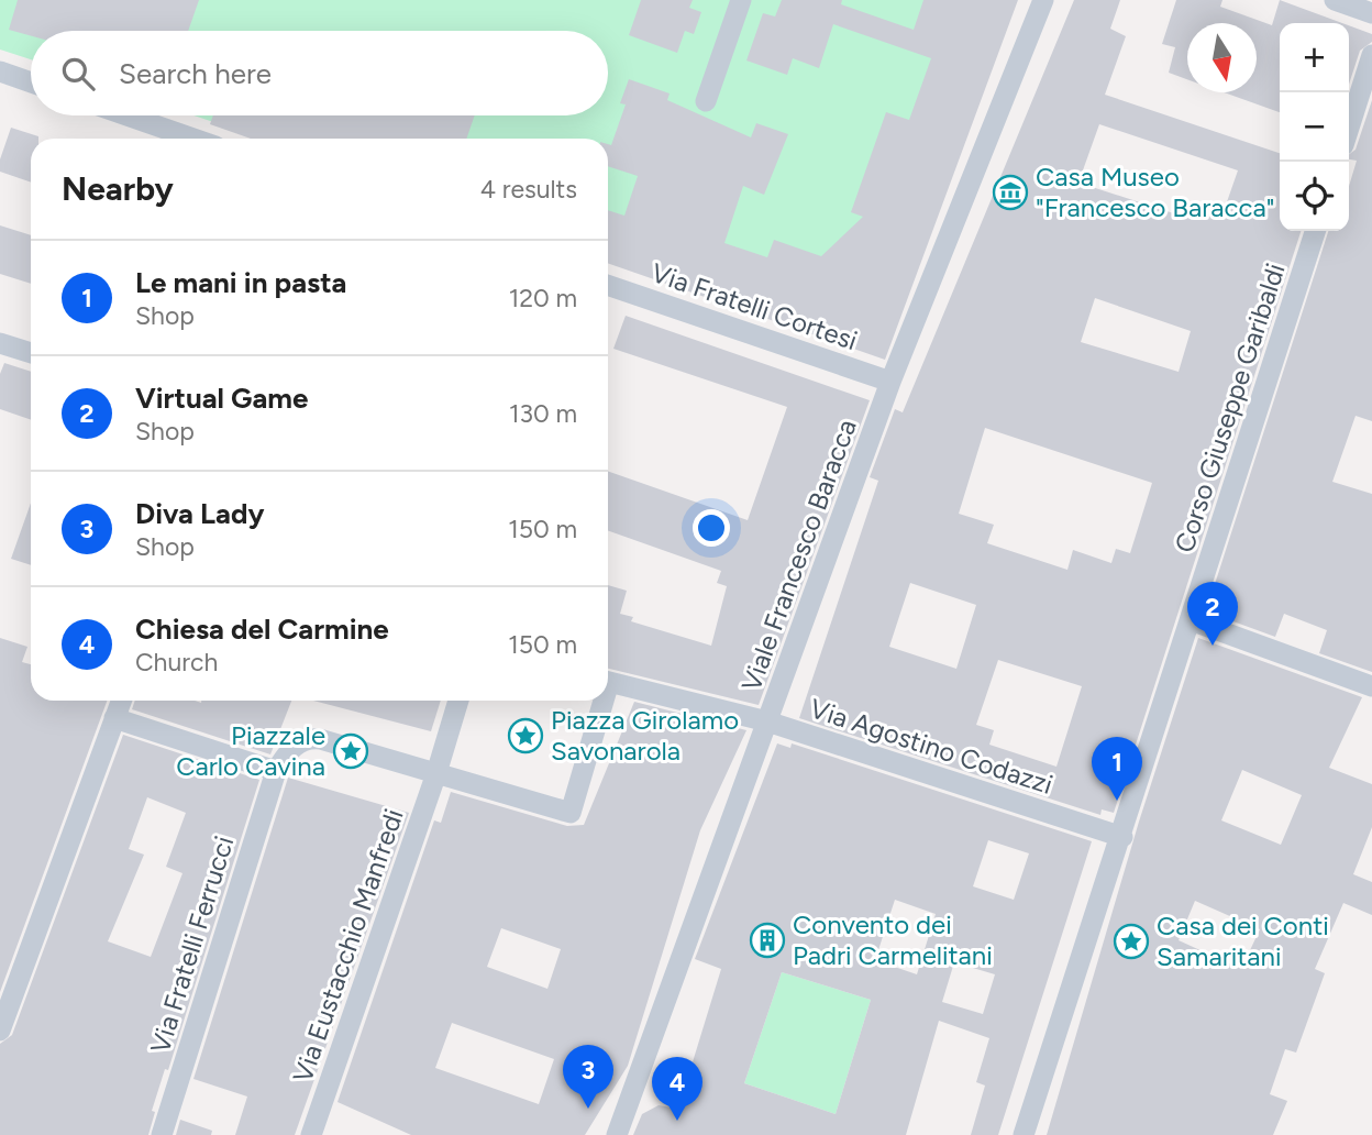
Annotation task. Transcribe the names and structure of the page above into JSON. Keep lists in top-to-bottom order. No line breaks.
{"streets":{"street":["Via Fratelli Cortesi","Corso Giuseppe Garibaldi","Viale Francesco Baracca","Via Agostino Codazzi","Via Fratelli Ferrucci","Via Eustacchio Manfredi"]},"crossings":[["Via Fratelli Cortesi","Viale Francesco Baracca"],["Corso Giuseppe Garibaldi","Via Agostino Codazzi"],["Viale Francesco Baracca","Via Agostino Codazzi"]],"places":{"museum":["Casa Museo \"Francesco Baracca\""],"place":["Piazza Girolamo Savonarola","Piazzale Carlo Cavina","Casa dei Conti Samaritani"],"building":["Convento dei Padri Carmelitani"]},"north":"bottom","page":{"map_buttons":["+","−"],"search":"Search here","heading":["Nearby","4 results"],"list":[{"mark":"1","name":"Le mani in pasta","note":"Shop","value":"120 m"},{"mark":"2","name":"Virtual Game","note":"Shop","value":"130 m"},{"mark":"3","name":"Diva Lady","note":"Shop","value":"150 m"},{"mark":"4","name":"Chiesa del Carmine","note":"Church","value":"150 m"}],"pins":["2","1","3","4"]}}
